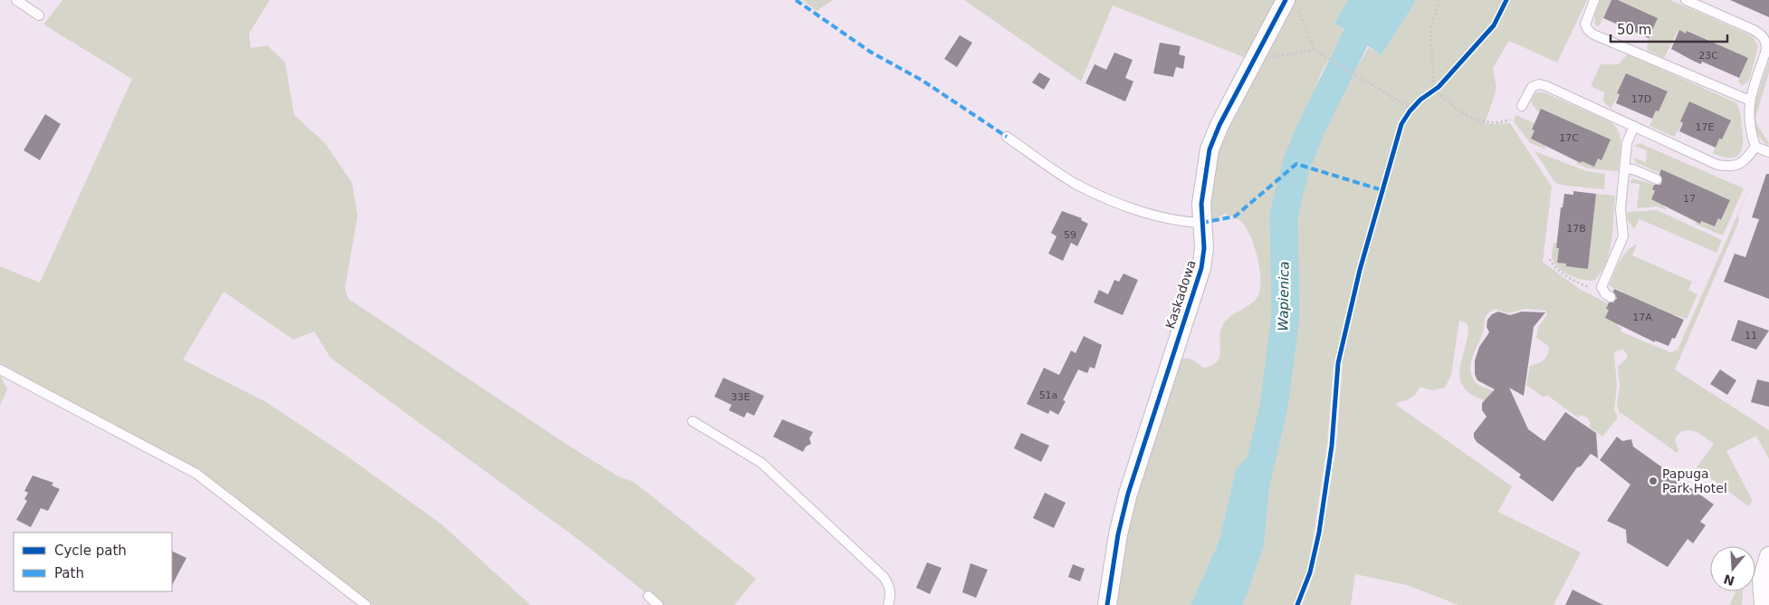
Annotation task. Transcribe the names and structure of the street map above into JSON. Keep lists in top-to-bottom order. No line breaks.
{"streets":{"street":["Kaskadowa"]},"water":["Wapienica"],"places":["Papuga Park Hotel"],"house_numbers":["23C","17D","17E","17C","17","17B","59","17A","11","51a","33E"],"legend":["Cycle path","Path"],"scale_bar":"50 m","north":"bottom"}
